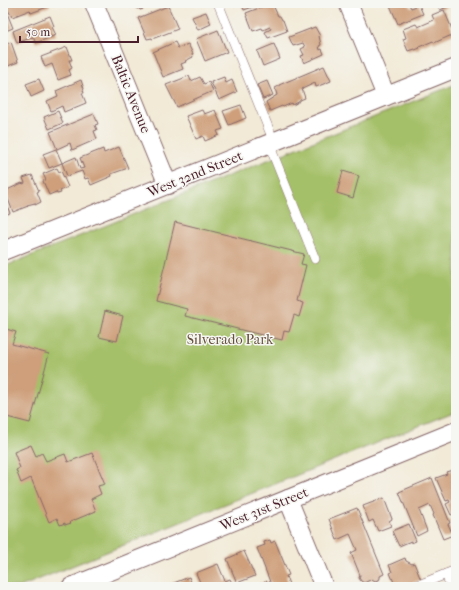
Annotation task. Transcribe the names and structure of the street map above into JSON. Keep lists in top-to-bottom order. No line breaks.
{"streets":{"street":["Baltic Avenue","West 32nd Street","West 31st Street"]},"crossings":[["Baltic Avenue","West 32nd Street"]],"parks":["Silverado Park"],"scale_bar":"50 m"}
